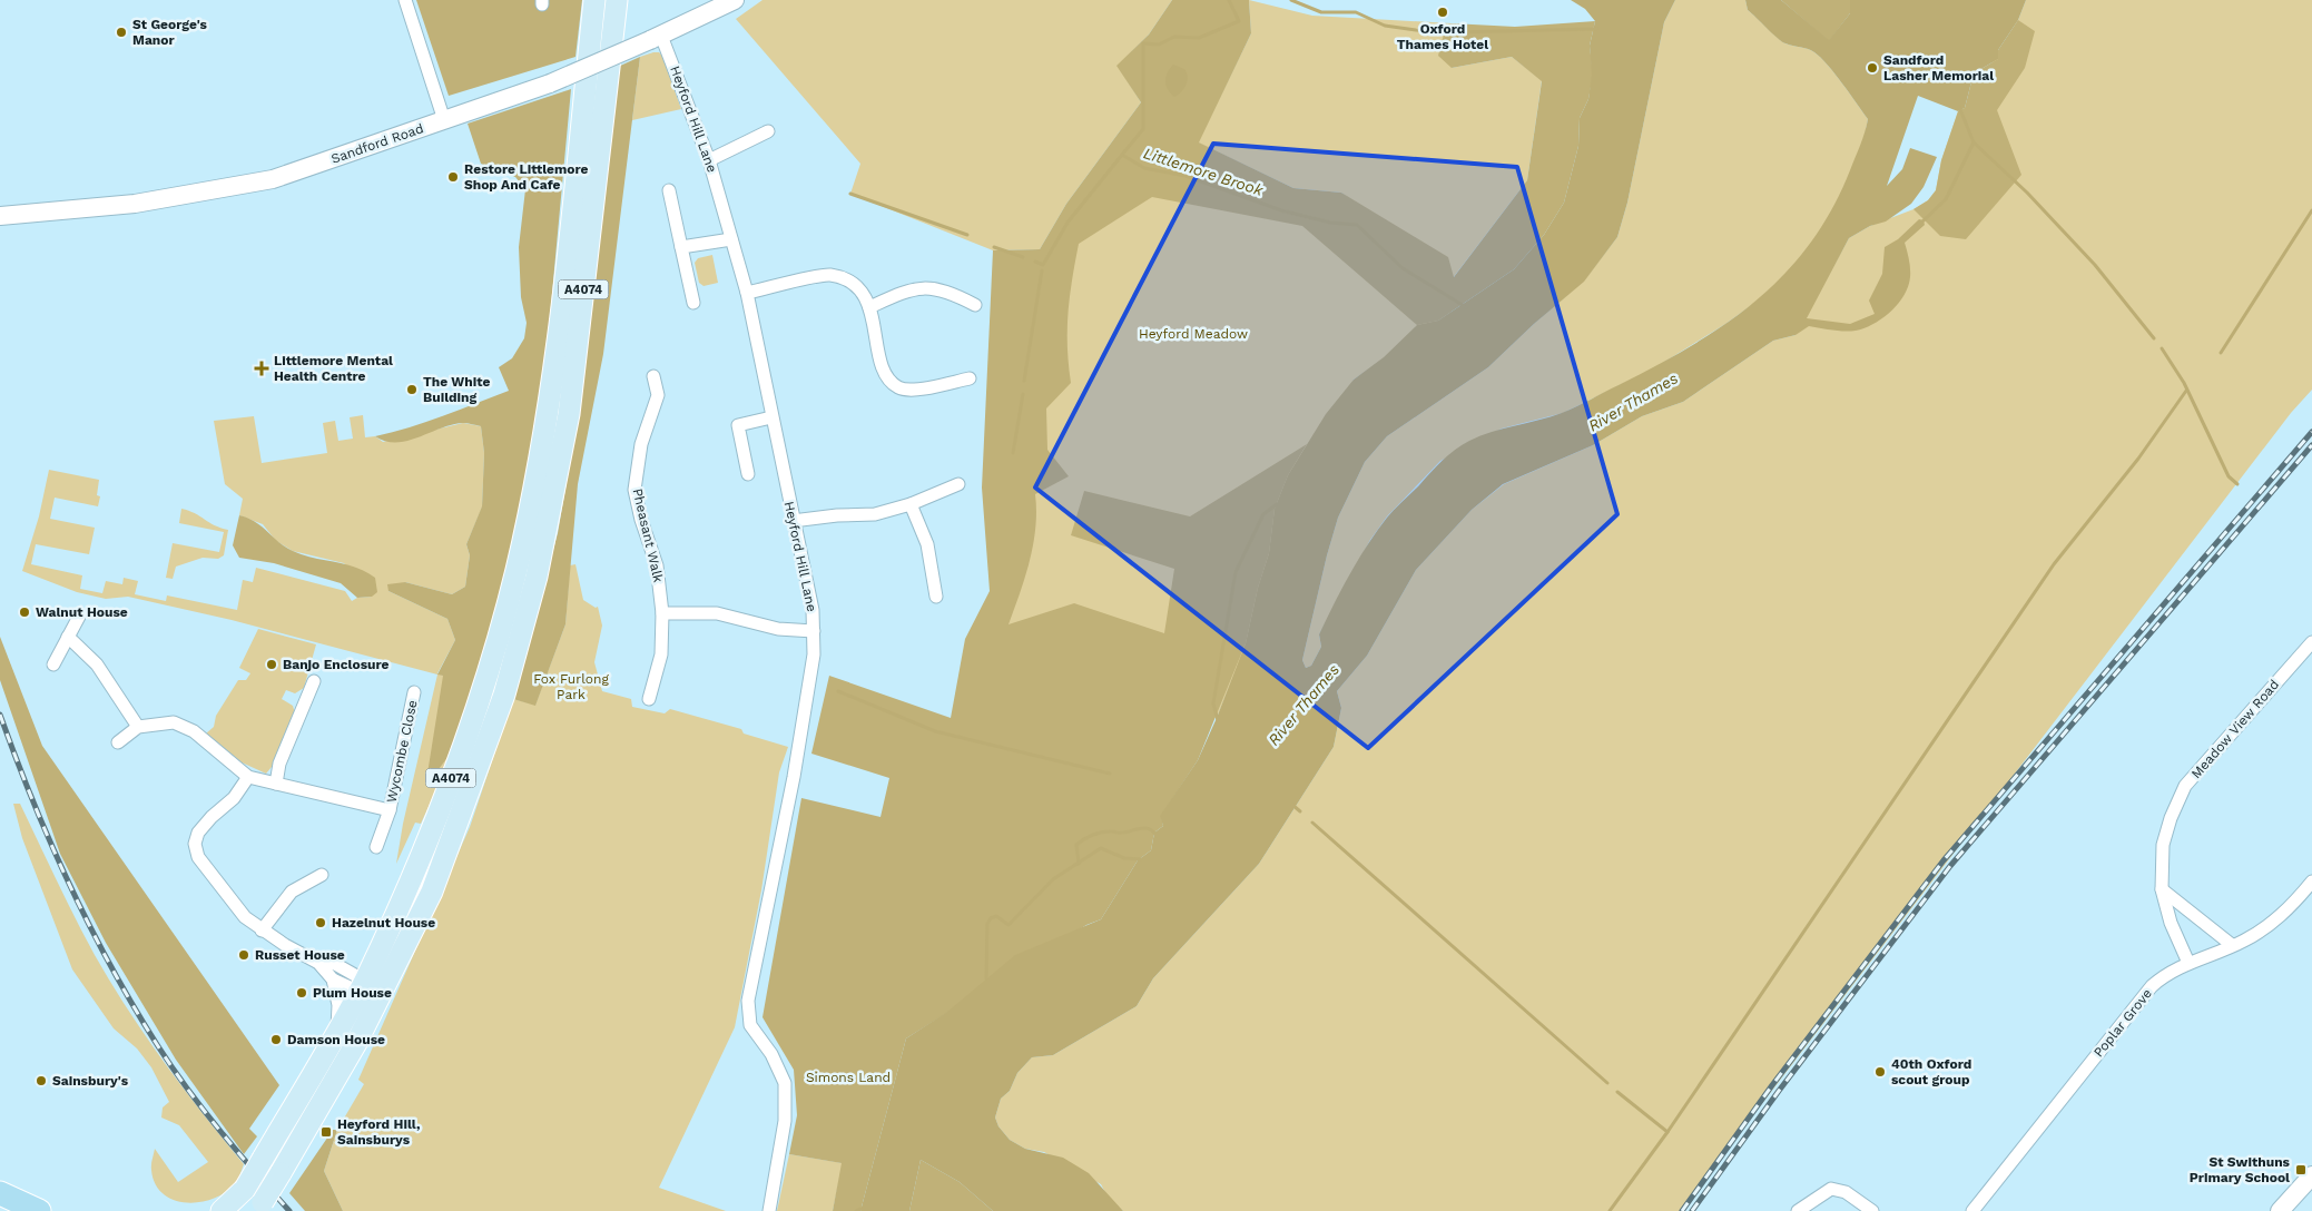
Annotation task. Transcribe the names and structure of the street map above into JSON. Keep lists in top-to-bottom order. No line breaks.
{"streets":{"main road":["A4074"],"street":["Heyford Hill Lane","Sandford Road","Pheasant Walk","Meadow View Road","Wycombe Close","Poplar Grove"]},"crossings":[["Heyford Hill Lane","Sandford Road"],["Meadow View Road","Poplar Grove"]],"water":["Littlemore Brook","River Thames"],"parks":["Heyford Meadow","Fox Furlong Park","Simons Land"],"places":{"other":["Oxford Thames Hotel","St George's Manor","Sandford Lasher Memorial","Restore Littlemore Shop And Cafe","The White Building","Walnut House","Banjo Enclosure","Hazelnut House","Russet House","Plum House","Damson House","40th Oxford scout group","Sainsbury's"],"health":["Littlemore Mental Health Centre"],"transit":["Heyford Hill, Sainsburys","St Swithuns Primary School"]}}
